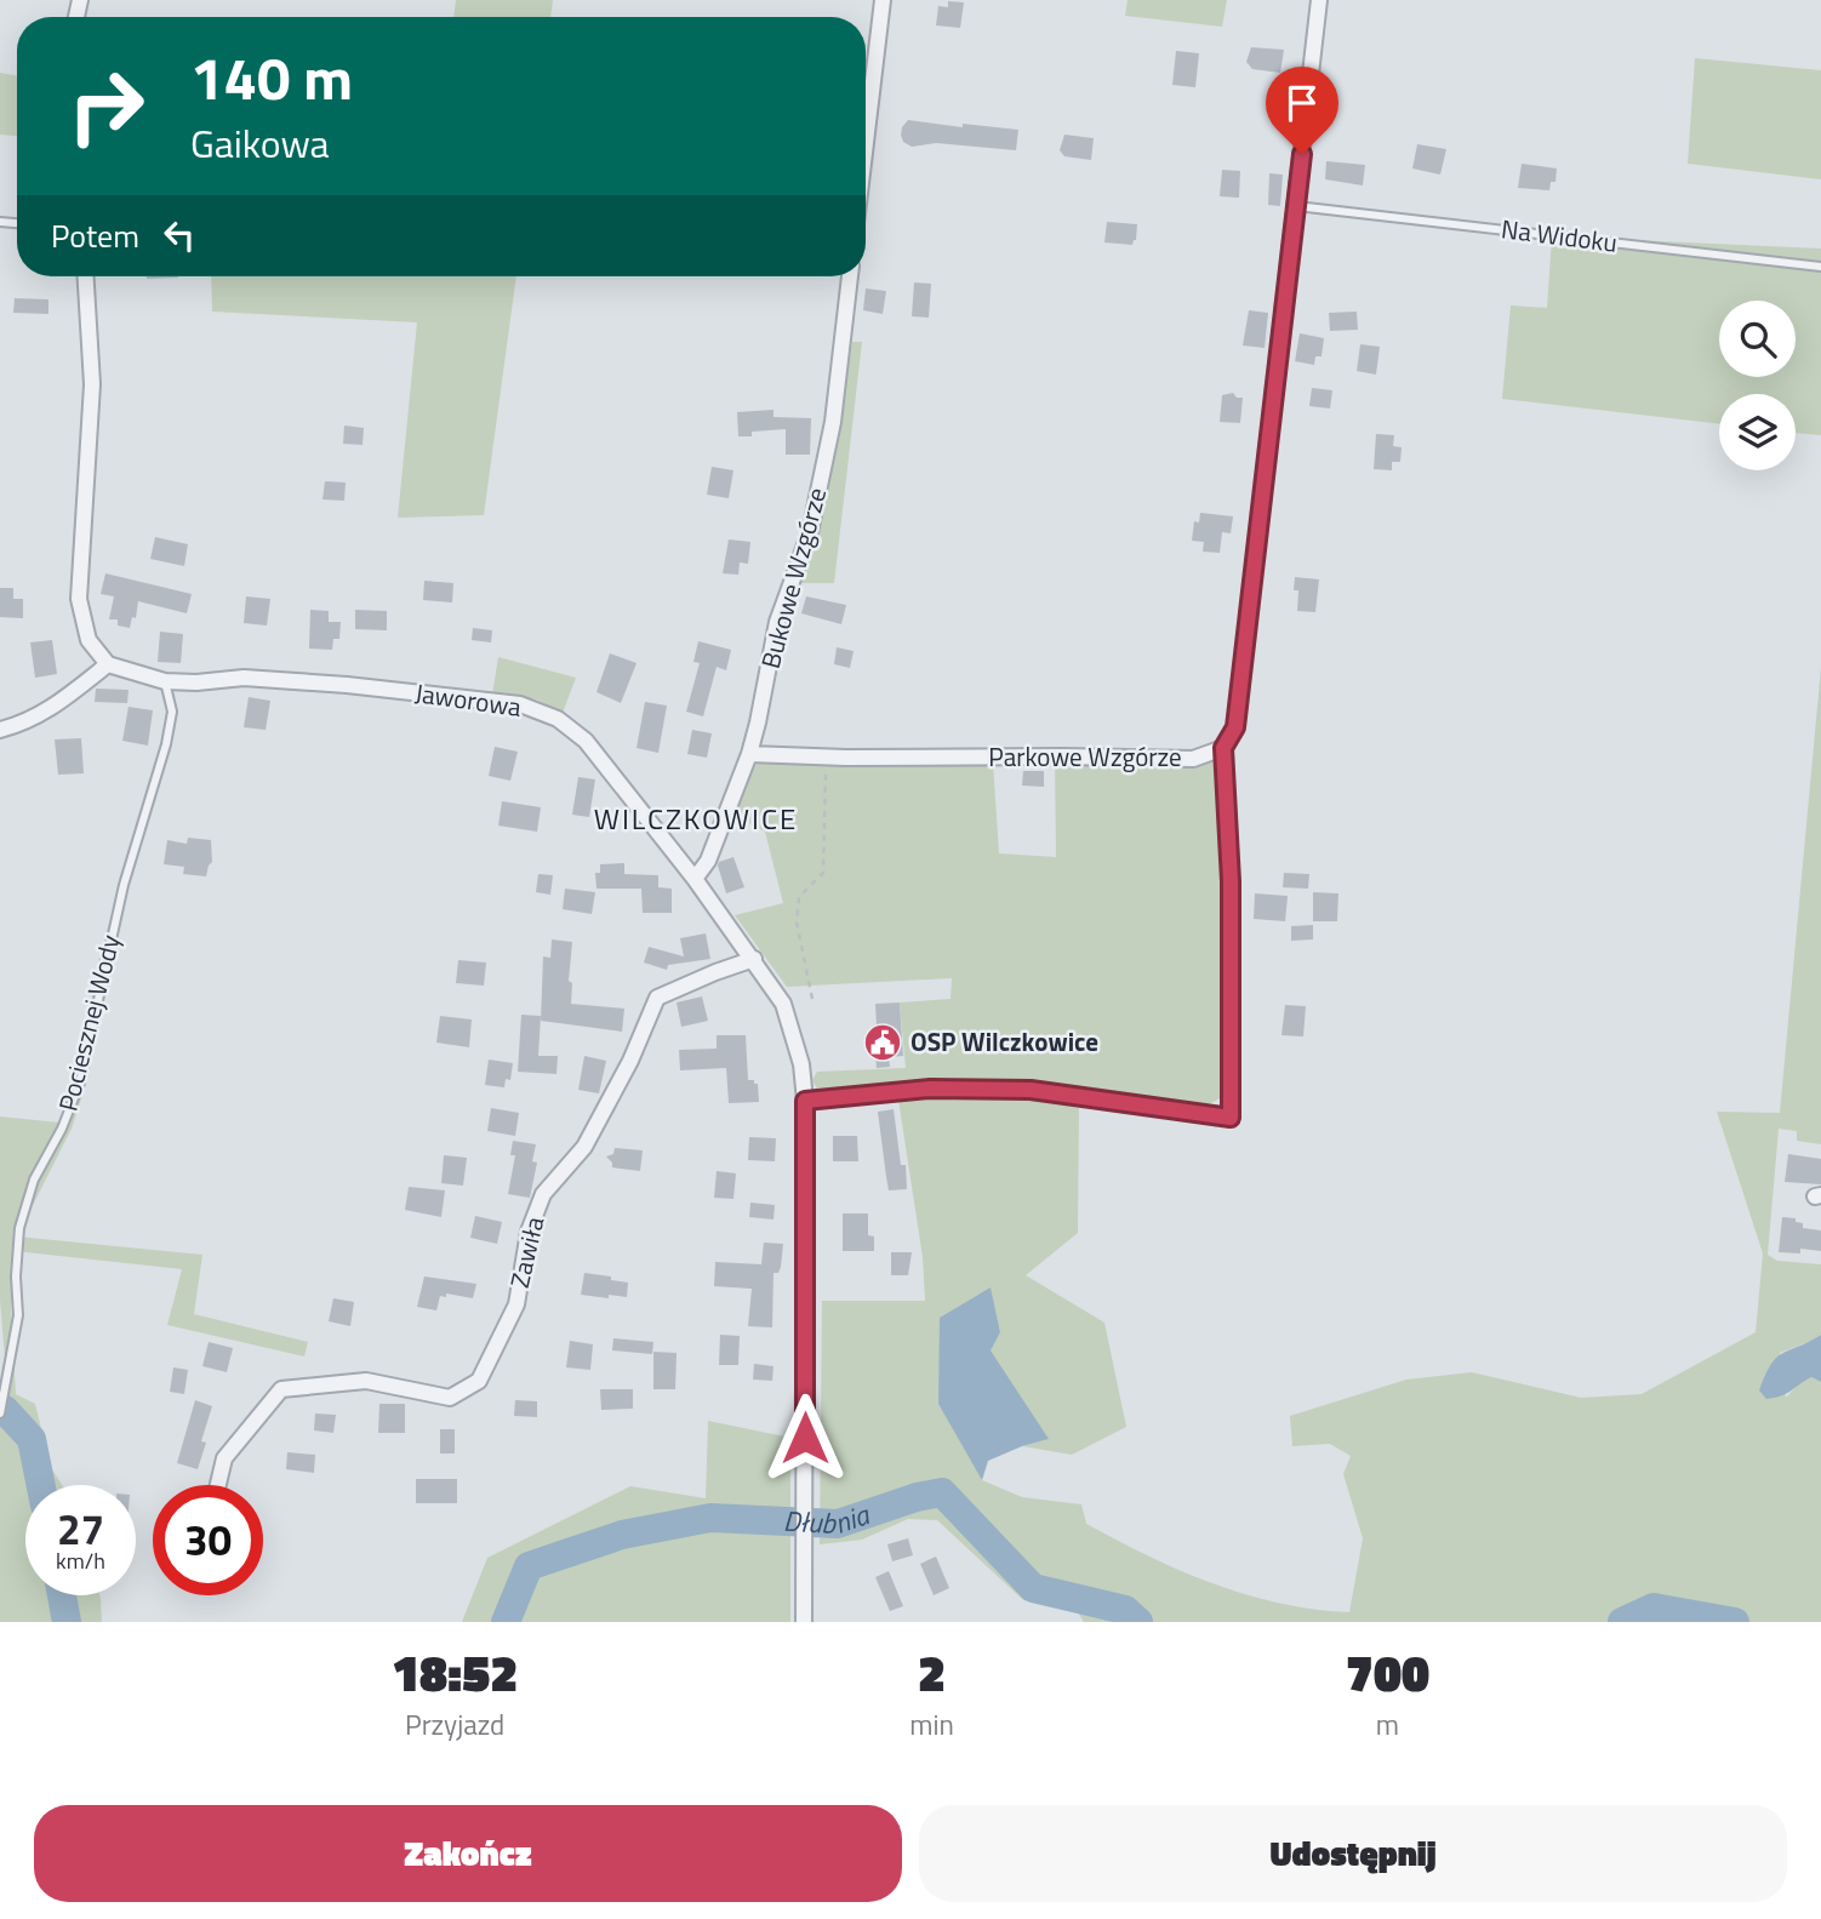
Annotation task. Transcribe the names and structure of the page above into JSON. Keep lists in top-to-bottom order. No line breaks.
{"streets":{"street":["Bukowe Wzgórze","Jaworowa","Parkowe Wzgórze","Zawiła"],"lane":["Na Widoku","Pociesznej Wody"]},"crossings":[["Bukowe Wzgórze","Jaworowa"],["Bukowe Wzgórze","Parkowe Wzgórze"],["Jaworowa","Pociesznej Wody"],["Jaworowa","Zawiła"]],"districts":["WILCZKOWICE"],"water":["Dłubnia"],"places":{"public building":["OSP Wilczkowice"]},"page":{"turn":["140 m","Gaikowa"],"then":"Potem","speed":"27 km/h","limit":"30","eta":["18:52","Przyjazd","2","min","700","m"],"buttons":["Zakończ","Udostępnij"]}}
